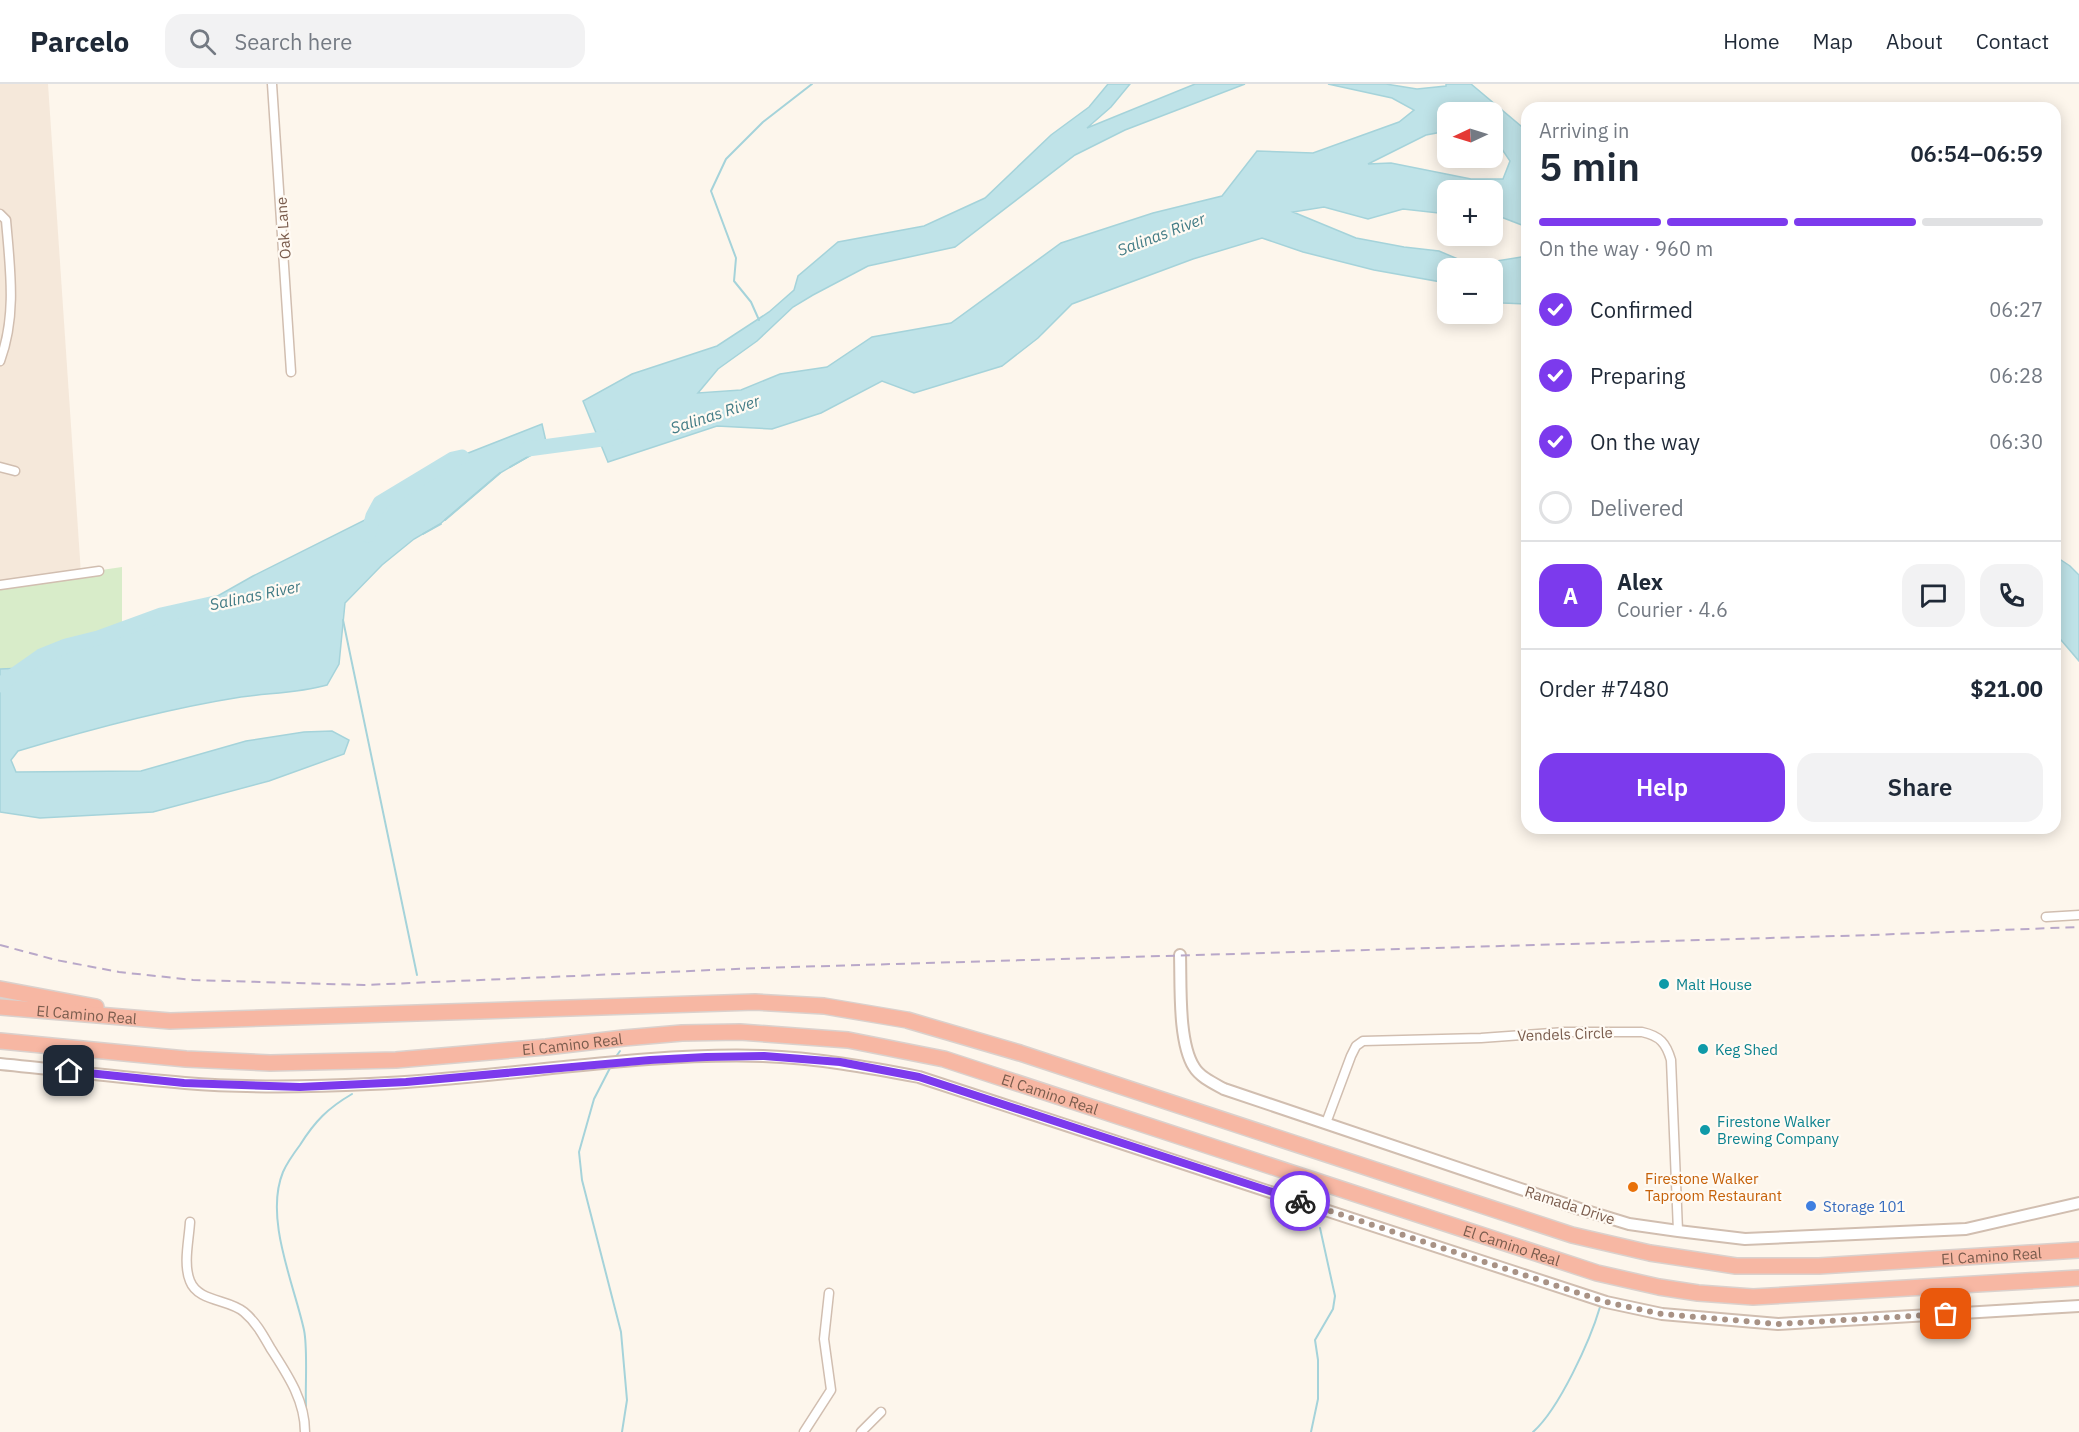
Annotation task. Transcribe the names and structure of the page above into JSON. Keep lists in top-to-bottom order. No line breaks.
{"streets":{"highway":["El Camino Real"],"street":["Oak Lane","Vendels Circle","Ramada Drive"]},"crossings":[["Vendels Circle","Ramada Drive"]],"water":["Salinas River"],"places":["Malt House","Keg Shed","Firestone Walker Brewing Company","Firestone Walker Taproom Restaurant","Storage 101"],"north":"left","page":{"header":"Parcelo","search":"Search here","nav":["Home","Map","About","Contact"],"map_buttons":["+","−"],"heading":["5 min","Arriving in","06:54–06:59"],"panel":["Alex","Courier · 4.6","Order #7480","$21.00"],"bar":"On the way · 960 m","list":[["Confirmed","06:27"],["Preparing","06:28"],["On the way","06:30"],"Delivered"],"round":"A","buttons":["Help","Share"]}}
